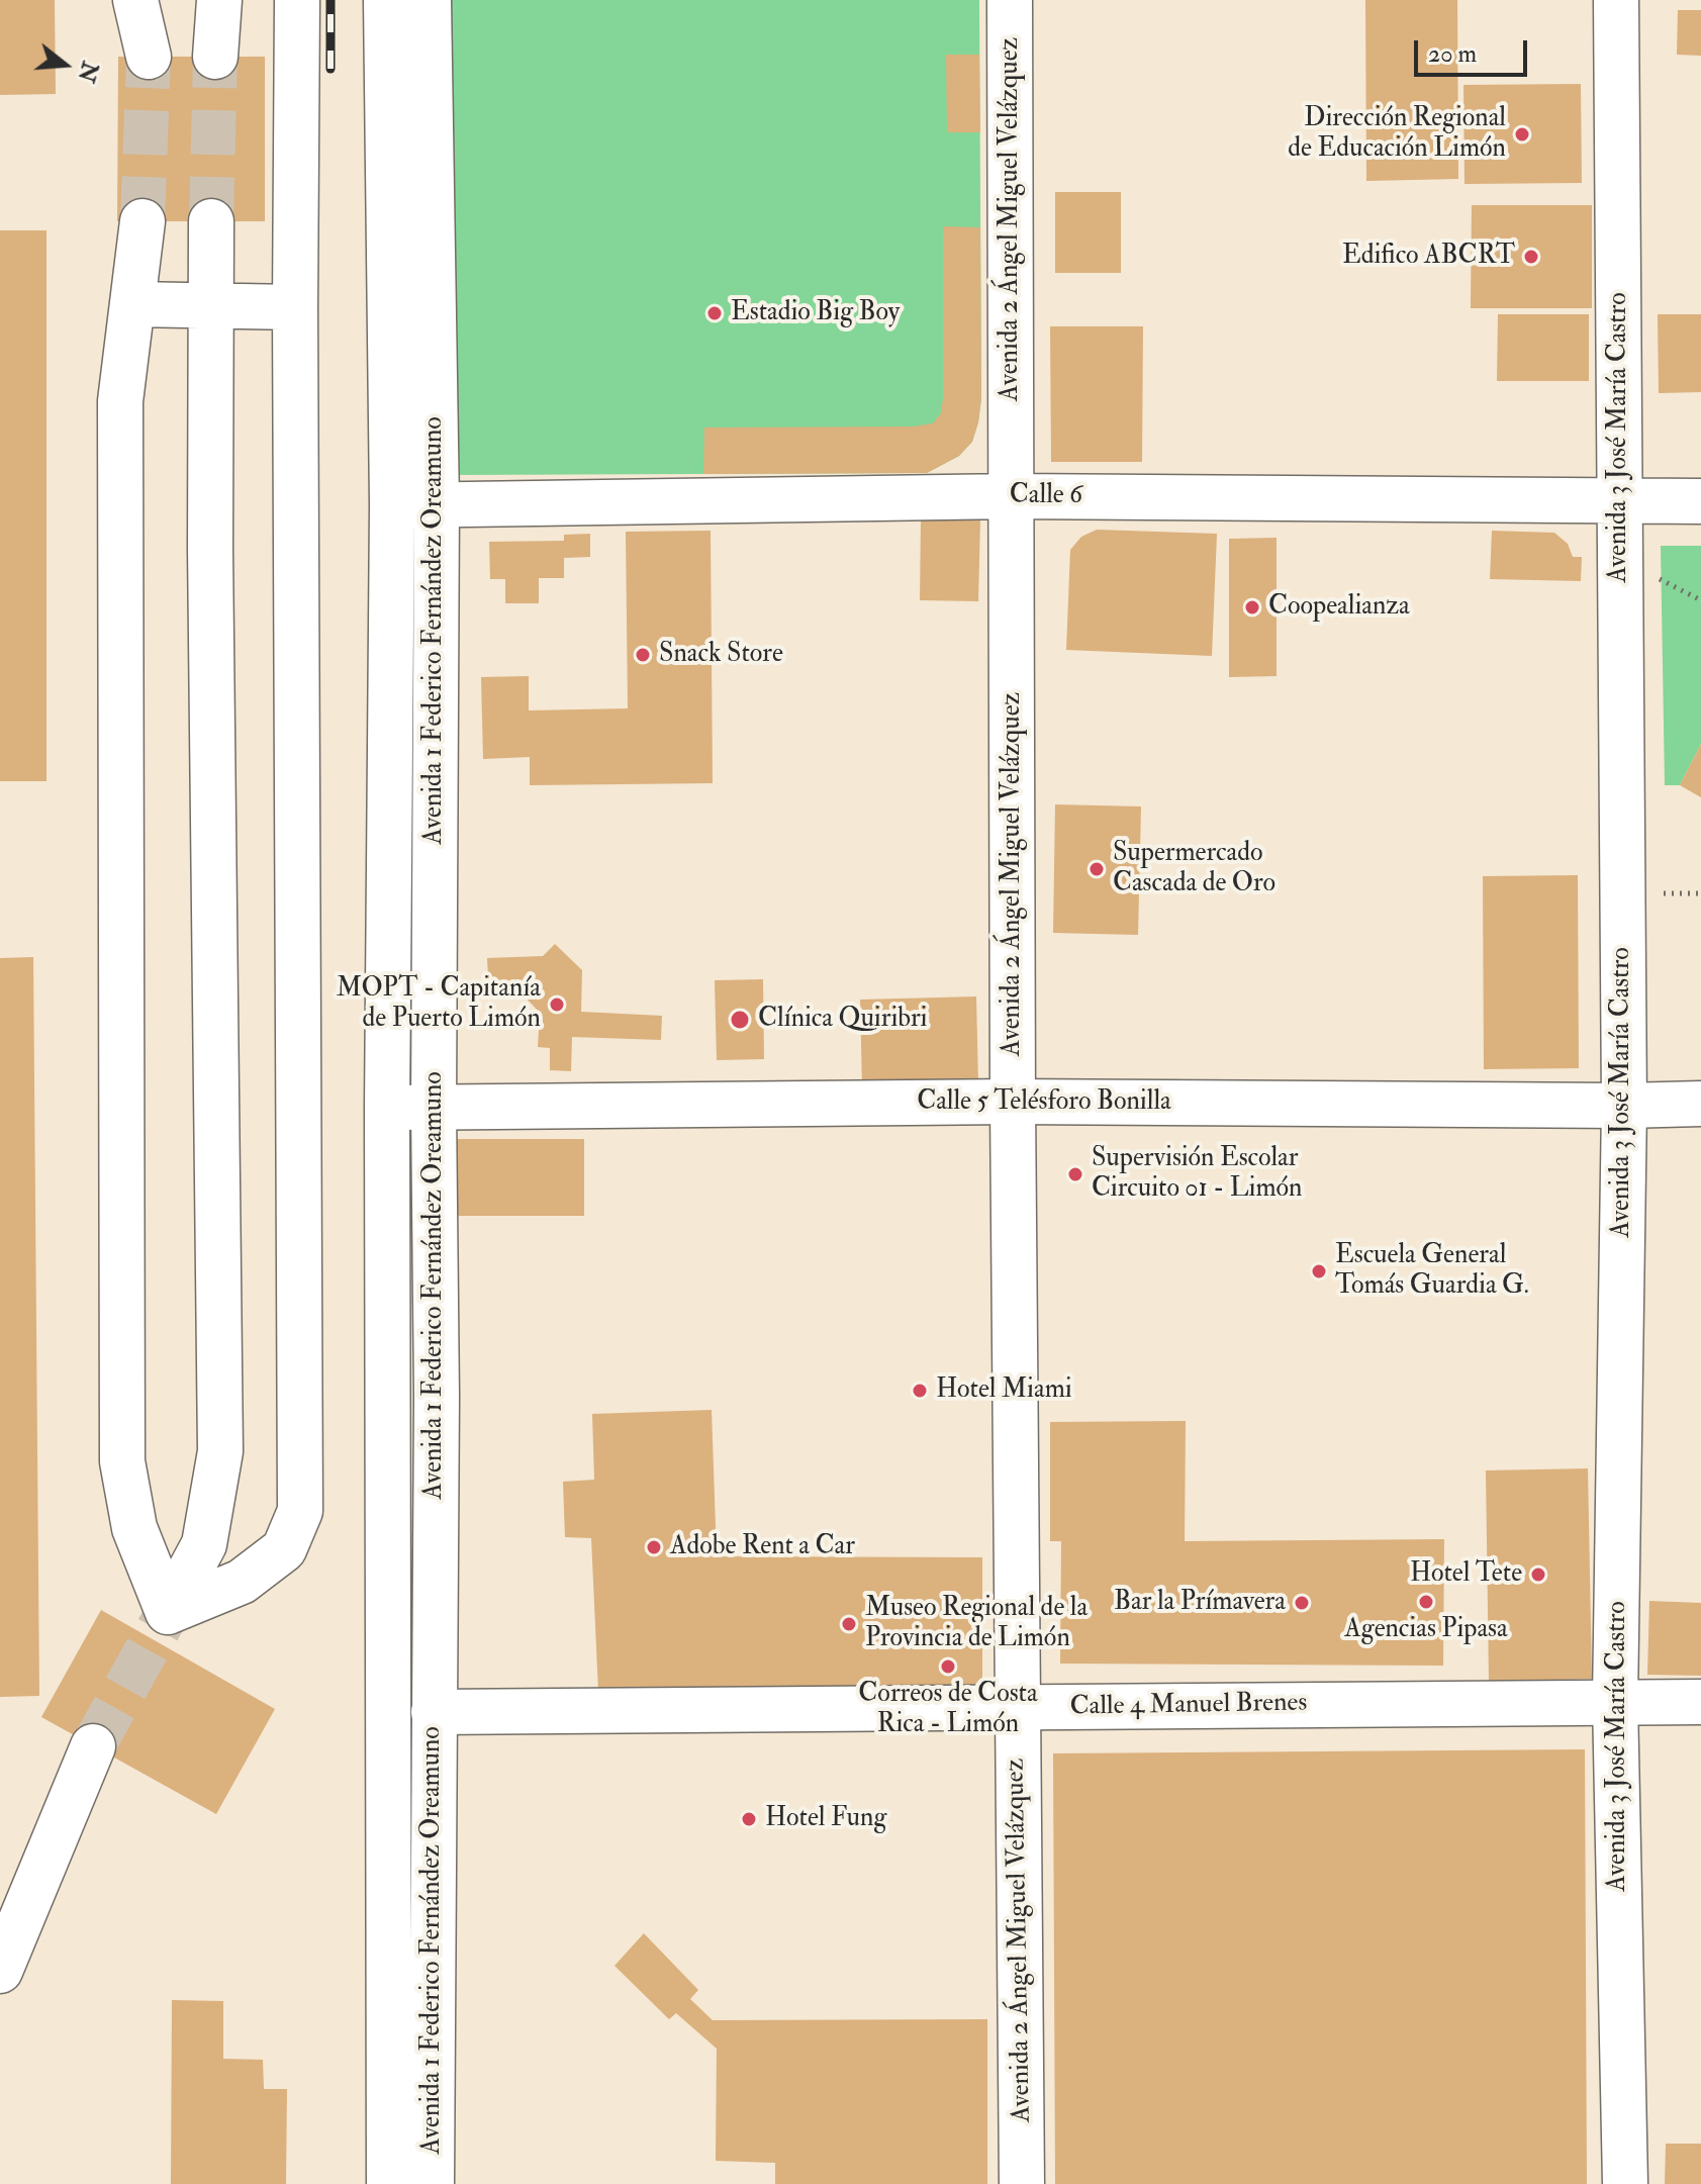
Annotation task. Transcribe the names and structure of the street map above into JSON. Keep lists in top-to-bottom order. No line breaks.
{"streets":{"main road":["Avenida 2 Ángel Miguel Velázquez","Avenida 3 José María Castro","Calle 6","Avenida 1 Federico Fernández Oreamuno","Calle 5 Telésforo Bonilla","Calle 4 Manuel Brenes"]},"crossings":[["Avenida 2 Ángel Miguel Velázquez","Calle 6"],["Avenida 2 Ángel Miguel Velázquez","Calle 5 Telésforo Bonilla"],["Avenida 2 Ángel Miguel Velázquez","Calle 4 Manuel Brenes"],["Avenida 3 José María Castro","Calle 6"],["Avenida 3 José María Castro","Calle 5 Telésforo Bonilla"],["Avenida 3 José María Castro","Calle 4 Manuel Brenes"],["Calle 6","Avenida 1 Federico Fernández Oreamuno"],["Avenida 1 Federico Fernández Oreamuno","Calle 5 Telésforo Bonilla"],["Avenida 1 Federico Fernández Oreamuno","Calle 4 Manuel Brenes"]],"places":["Dirección Regional de Educación Limón","Edifico ABCRT","Estadio Big Boy","Coopealianza","Snack Store","Supermercado Cascada de Oro","MOPT - Capitanía de Puerto Limón","Clínica Quiribri","Supervisión Escolar Circuito 01 - Limón","Escuela General Tomás Guardia G.","Hotel Miami","Adobe Rent a Car","Hotel Tete","Agencias Pipasa","Bar la Prímavera","Museo Regional de la Provincia de Limón","Correos de Costa Rica - Limón","Hotel Fung"],"scale_bar":"20 m","north":"right"}
